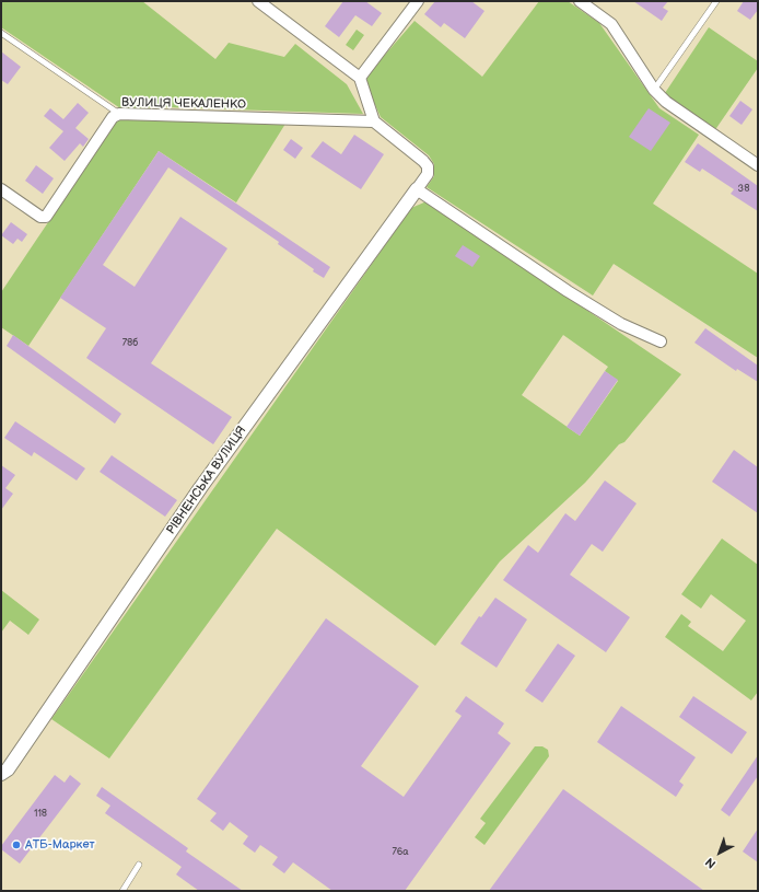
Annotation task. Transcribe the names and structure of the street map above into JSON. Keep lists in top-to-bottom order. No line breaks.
{"streets":{"street":["ВУЛИЦЯ ЧЕКАЛЕНКО","РІВНЕНСЬКА ВУЛИЦЯ"]},"places":["АТБ-Маркет"],"house_numbers":["38","78б","118","76а"],"north":"bottom left"}
